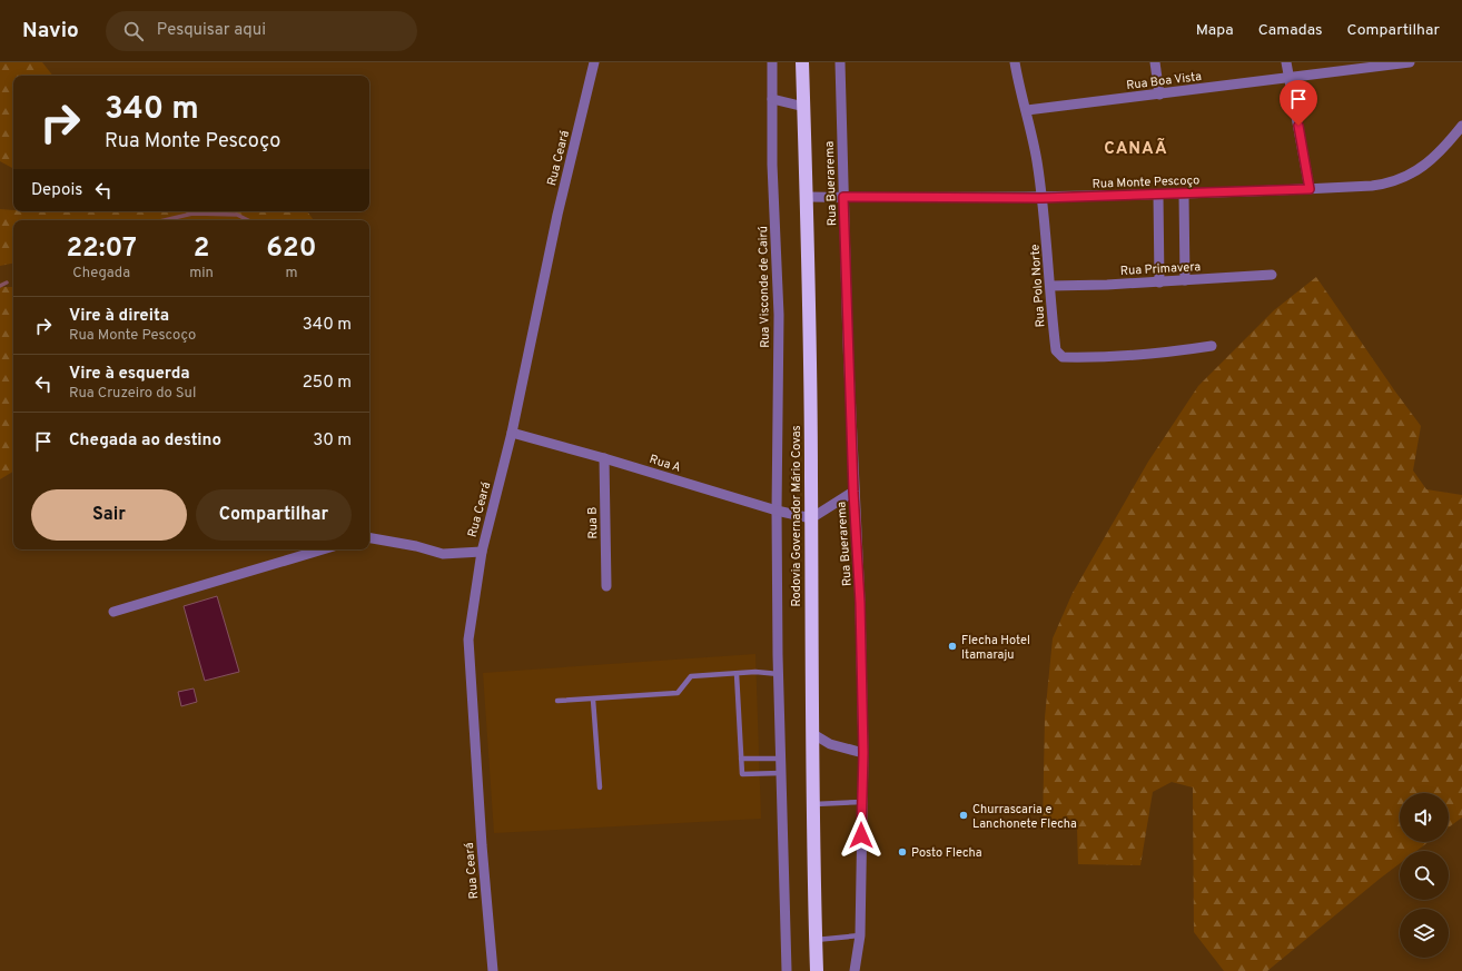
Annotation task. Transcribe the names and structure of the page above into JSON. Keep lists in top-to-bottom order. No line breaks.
{"streets":{"highway":["Rodovia Governador Mário Covas"],"street":["Rua Boa Vista","Rua Ceará","Rua Monte Pescoço","Rua Buerarema","Rua Primavera","Rua Polo Norte","Rua Visconde de Cairú","Rua A","Rua B"]},"crossings":[["Rua Boa Vista","Rua Polo Norte"],["Rua Ceará","Rua A"],["Rua Monte Pescoço","Rua Buerarema"],["Rua Monte Pescoço","Rua Polo Norte"],["Rua Monte Pescoço","Rodovia Governador Mário Covas"],["Rua Primavera","Rua Polo Norte"],["Rua Visconde de Cairú","Rua A"],["Rua A","Rodovia Governador Mário Covas"],["Rua A","Rua B"]],"districts":["CANAÃ"],"places":["Flecha Hotel Itamaraju","Churrascaria e Lanchonete Flecha","Posto Flecha"],"page":{"header":"Navio","search":"Pesquisar aqui","nav":["Mapa","Camadas","Compartilhar"],"turn":["340 m","Rua Monte Pescoço"],"then":"Depois","eta":["22:07","Chegada","2","min","620","m"],"list":[{"name":"Vire à direita","note":"Rua Monte Pescoço","value":"340 m"},{"name":"Vire à esquerda","note":"Rua Cruzeiro do Sul","value":"250 m"},{"name":"Chegada ao destino","value":"30 m"}],"buttons":["Sair","Compartilhar"]}}
